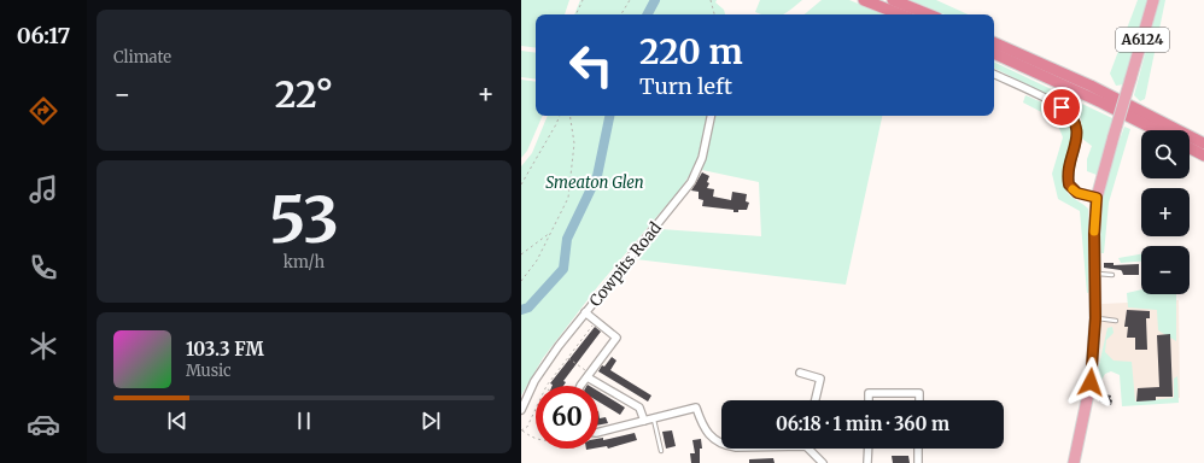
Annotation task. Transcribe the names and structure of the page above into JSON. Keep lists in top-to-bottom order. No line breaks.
{"streets":{"main road":["A6124"],"street":["Cowpits Road"]},"parks":["Smeaton Glen"],"page":{"tabs":"06:17","tile":["Climate",["53","km/h"]],"turn":["220 m","Turn left"],"heat":["−","22°","+"],"map_buttons":["+","−"],"song":["103.3 FM","Music"],"limit":"60","trip":"06:18 · 1 min · 360 m"}}
